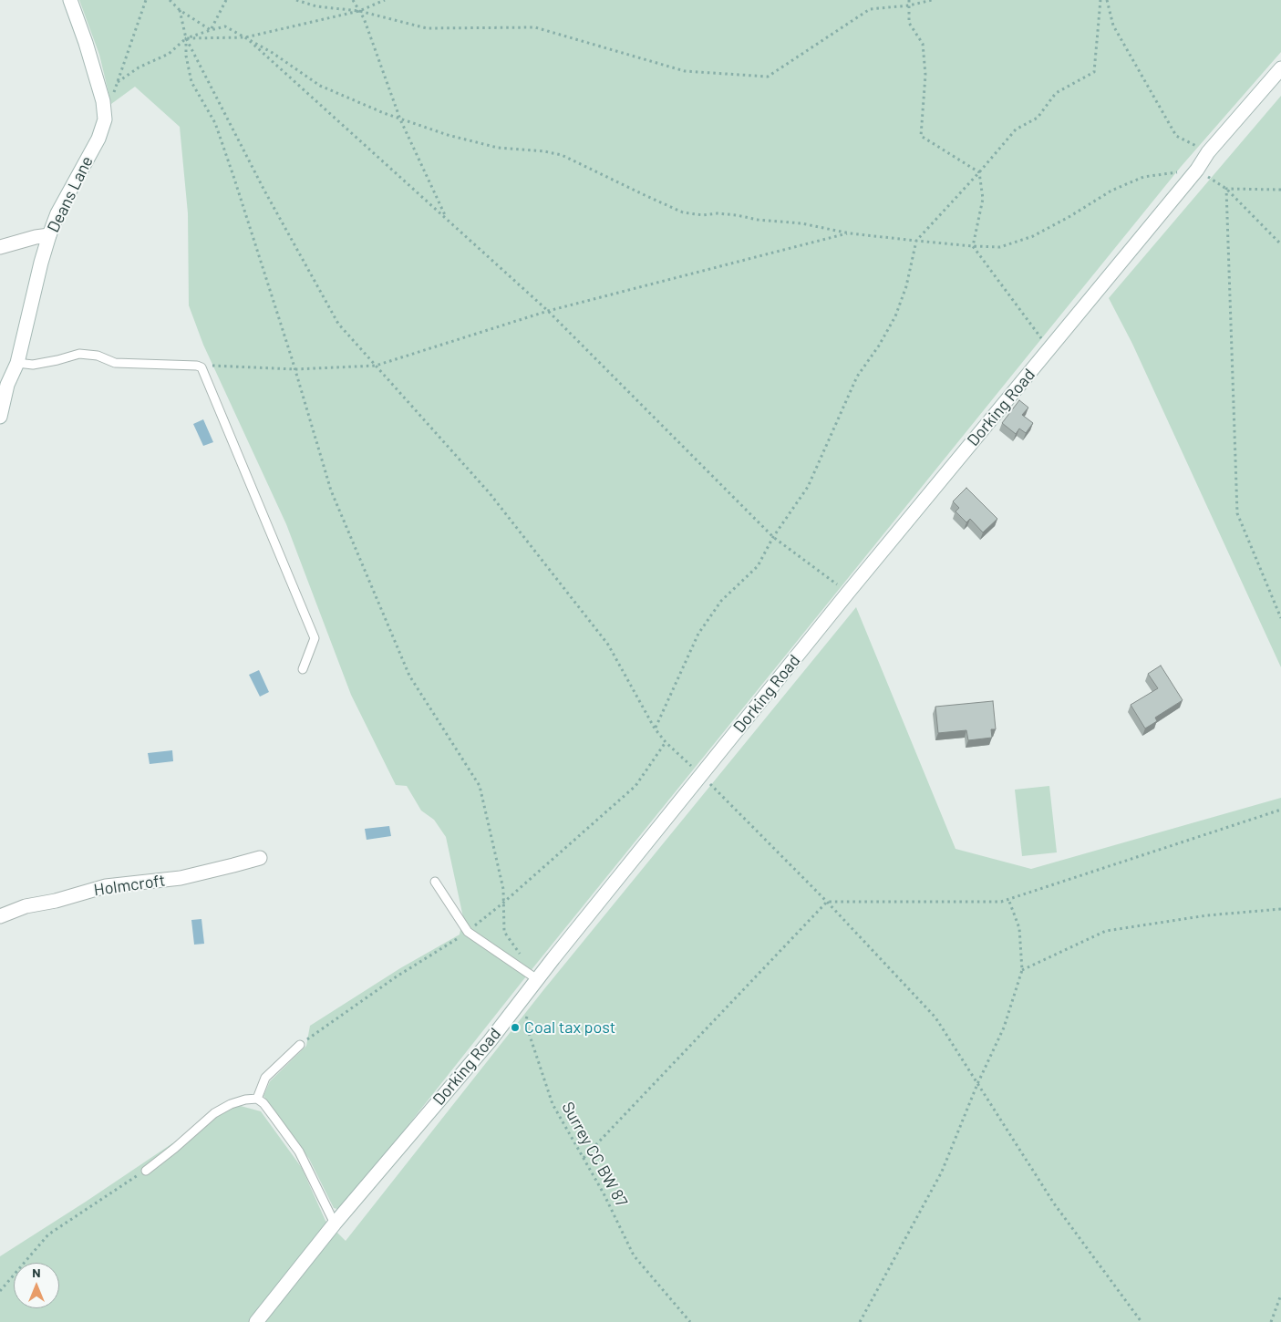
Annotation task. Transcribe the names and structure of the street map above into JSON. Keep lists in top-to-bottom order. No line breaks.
{"streets":{"main road":["Deans Lane","Dorking Road","Holmcroft"],"path":["Surrey CC BW 87"]},"places":["Coal tax post"],"north":"top"}
